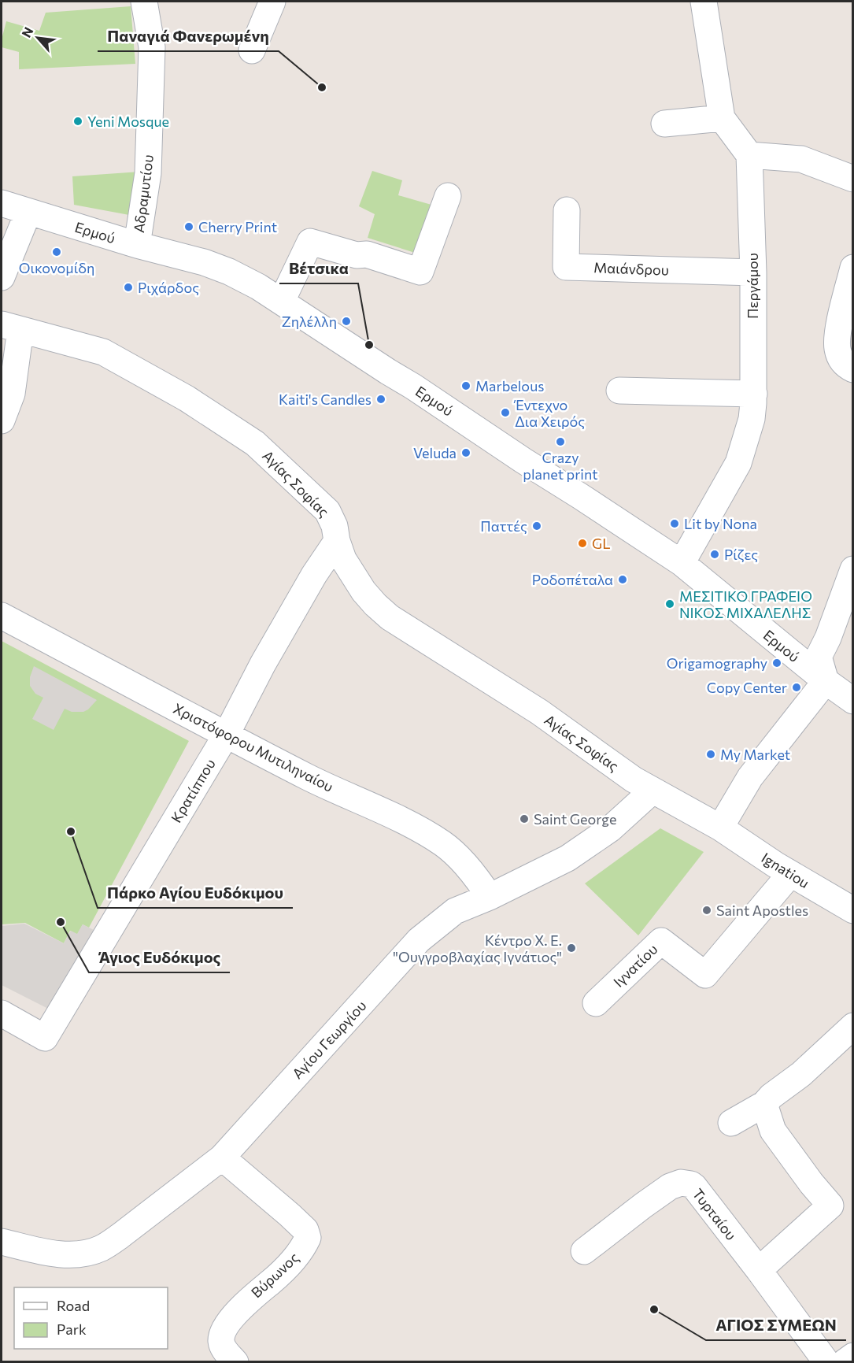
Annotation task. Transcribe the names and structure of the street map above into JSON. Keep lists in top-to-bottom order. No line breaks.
{"streets":{"street":["Αδραμυτίου","Ερμού","Μαιάνδρου","Περγάμου","Αγίας Σοφίας","Χριστόφορου Μυτιληναίου","Κρατίππου","Ignatiou","Ιγνατίου","Αγίου Γεωργίου","Τυρταίου","Βύρωνος"]},"crossings":[["Αδραμυτίου","Ερμού"],["Ερμού","Περγάμου"],["Μαιάνδρου","Περγάμου"],["Αγίας Σοφίας","Κρατίππου"],["Αγίας Σοφίας","Αγίου Γεωργίου"],["Χριστόφορου Μυτιληναίου","Κρατίππου"],["Χριστόφορου Μυτιληναίου","Αγίου Γεωργίου"],["Ignatiou","Ιγνατίου"],["Αγίου Γεωργίου","Βύρωνος"]],"places":["Παναγιά Φανερωμένη","Yeni Mosque","Cherry Print","Οικονομίδη","Ριχάρδος","Ζηλέλλη","Βέτσικα","Marbelous","Kaiti's Candles","Έντεχνο Δια Χειρός","Crazy planet print","Veluda","Lit by Nona","Παττές","GL","Ρίζες","Ροδοπέταλα","ΜΕΣΙΤΙΚΟ ΓΡΑΦΕΙΟ ΝΙΚΟΣ ΜΙΧΑΛΕΛΗΣ","Origamography","Copy Center","My Market","Saint George","Πάρκο Αγίου Ευδόκιμου","Saint Apostles","Άγιος Ευδόκιμος","Κέντρο Χ. Ε. \"Ουγγροβλαχίας Ιγνάτιος\"","ΑΓΙΟΣ ΣΥΜΕΩΝ"],"legend":["Road","Park"],"north":"top left"}
